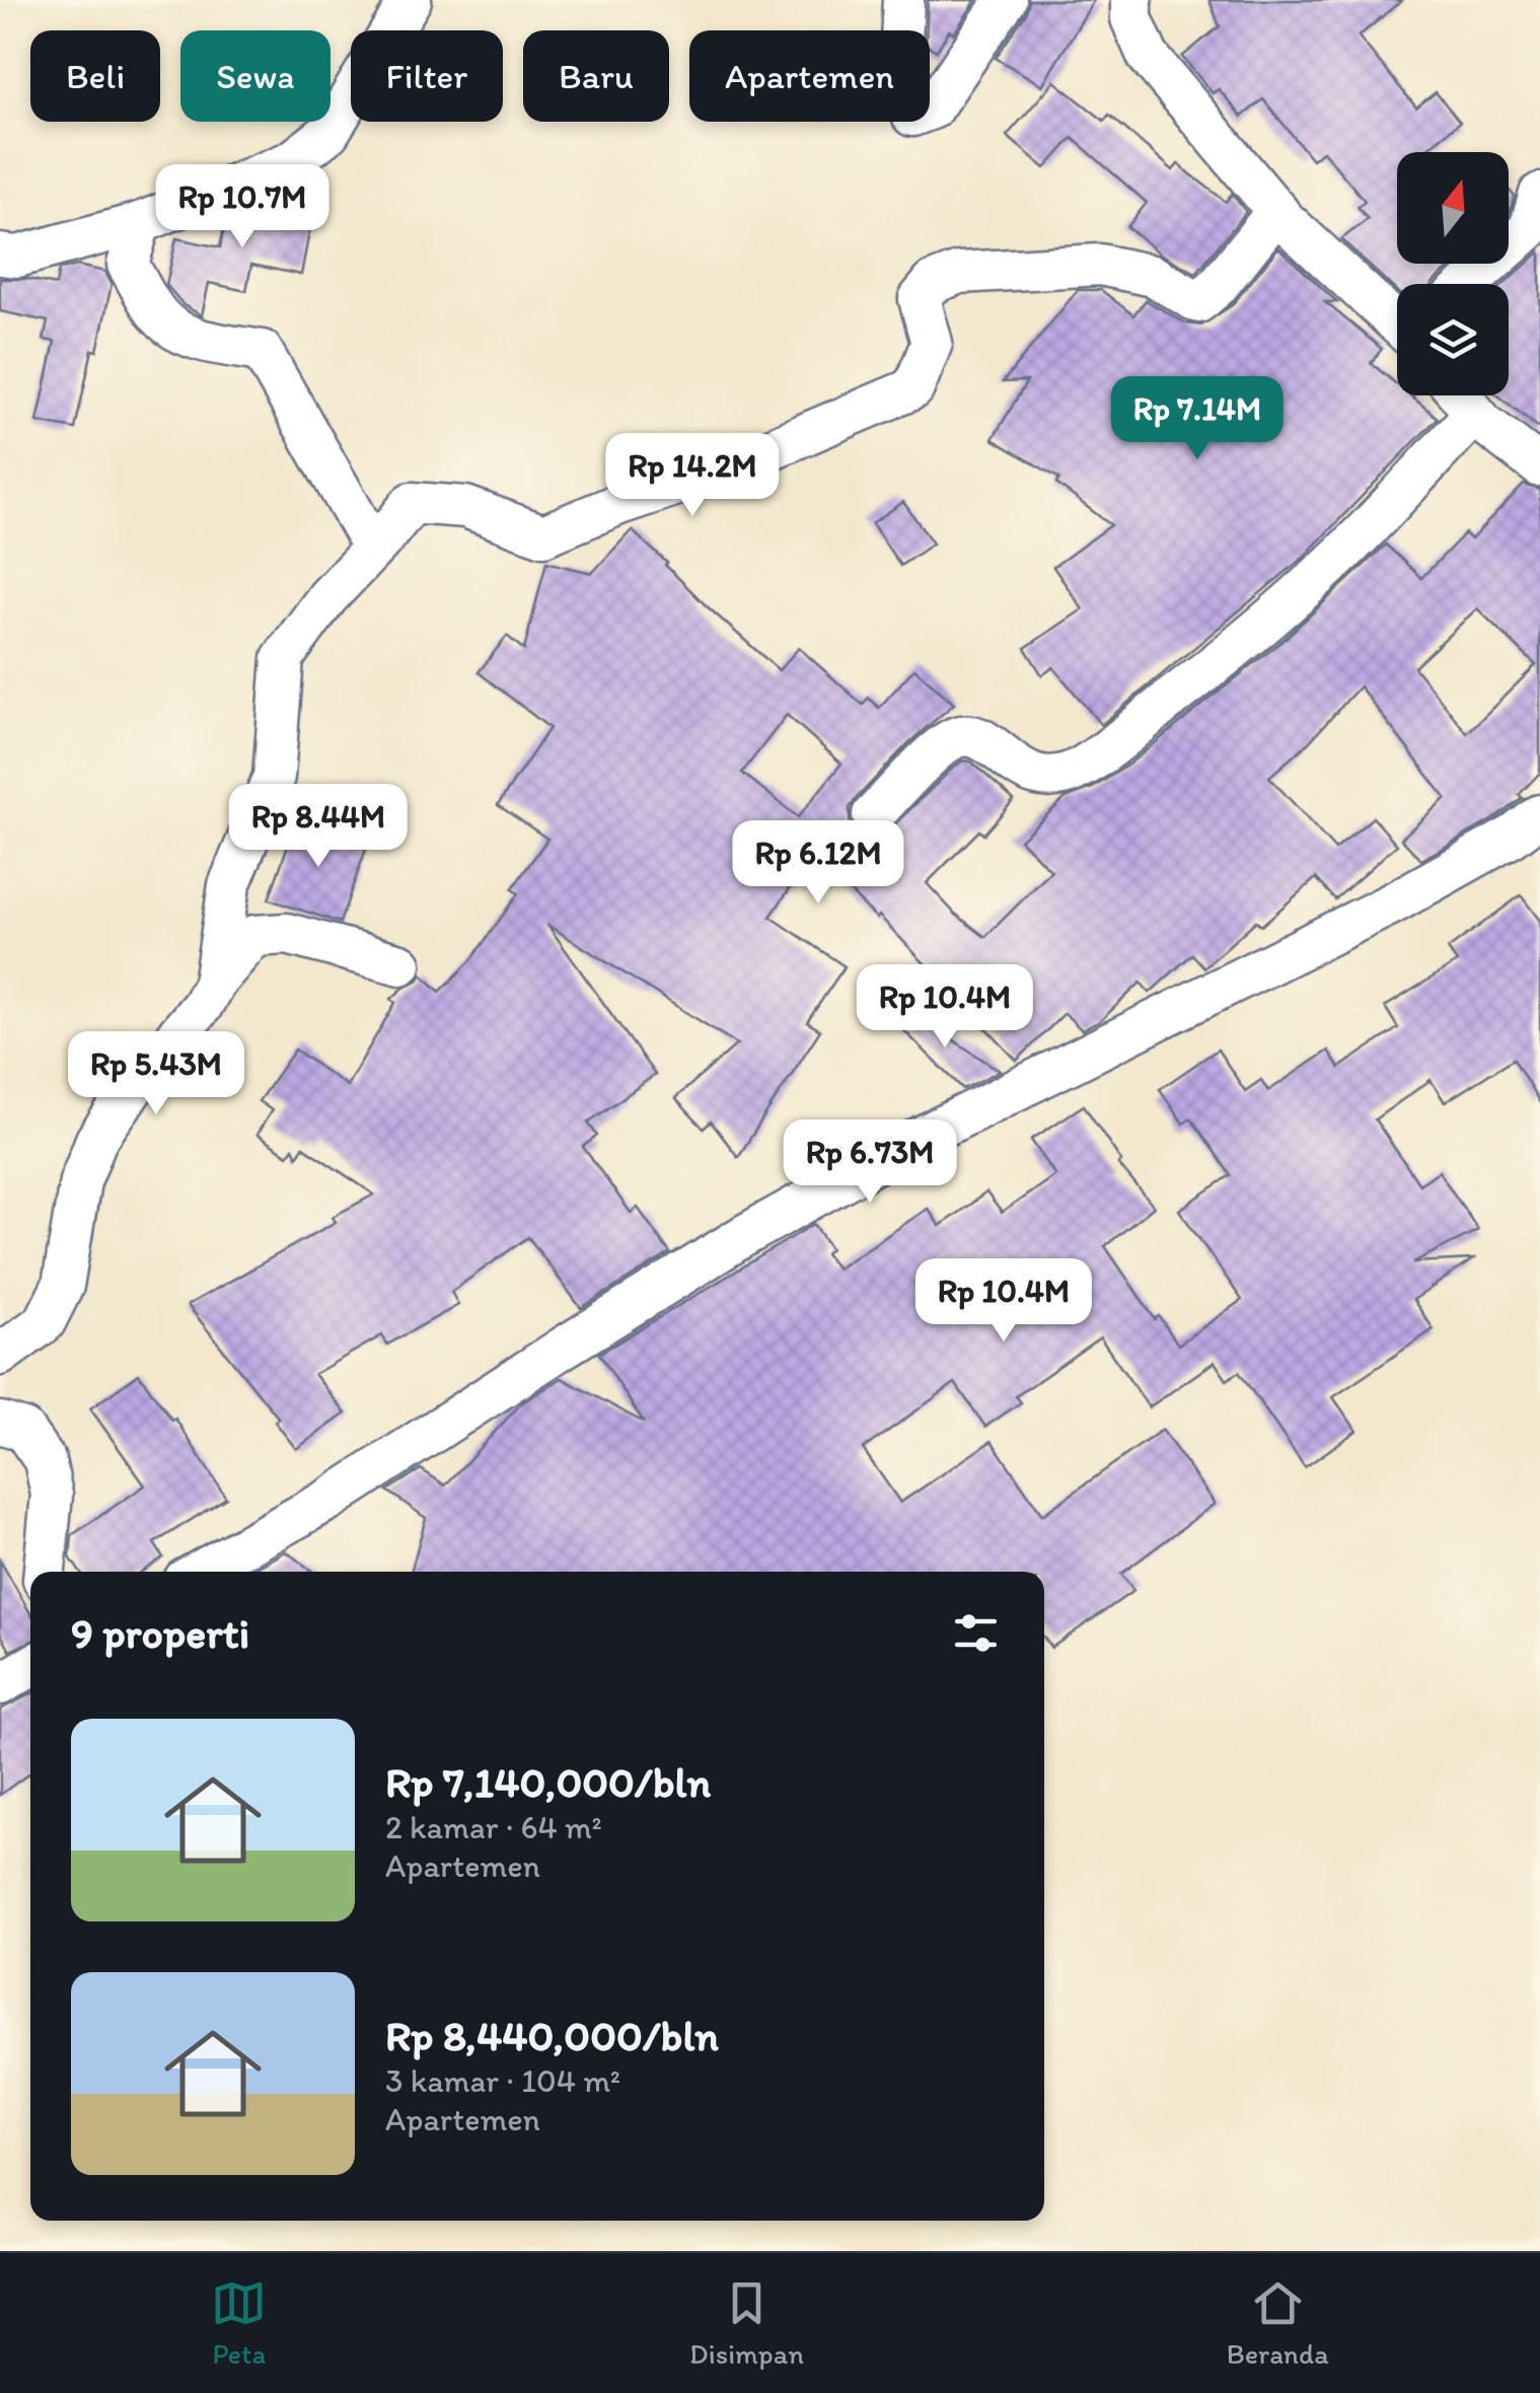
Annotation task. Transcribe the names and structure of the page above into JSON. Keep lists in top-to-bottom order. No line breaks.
{"north":"top","page":{"chip":["Beli","Sewa","Filter","Baru","Apartemen"],"price":["Rp 10.7M","Rp 7.14M","Rp 14.2M","Rp 8.44M","Rp 6.12M","Rp 10.4M","Rp 5.43M","Rp 6.73M","Rp 10.4M"],"heading":"9 properti","list":[{"name":"Rp 7,140,000/bln","note":"2 kamar · 64 m² · Apartemen"},{"name":"Rp 8,440,000/bln","note":"3 kamar · 104 m² · Apartemen"}],"tabs":["Peta","Disimpan","Beranda"]}}
